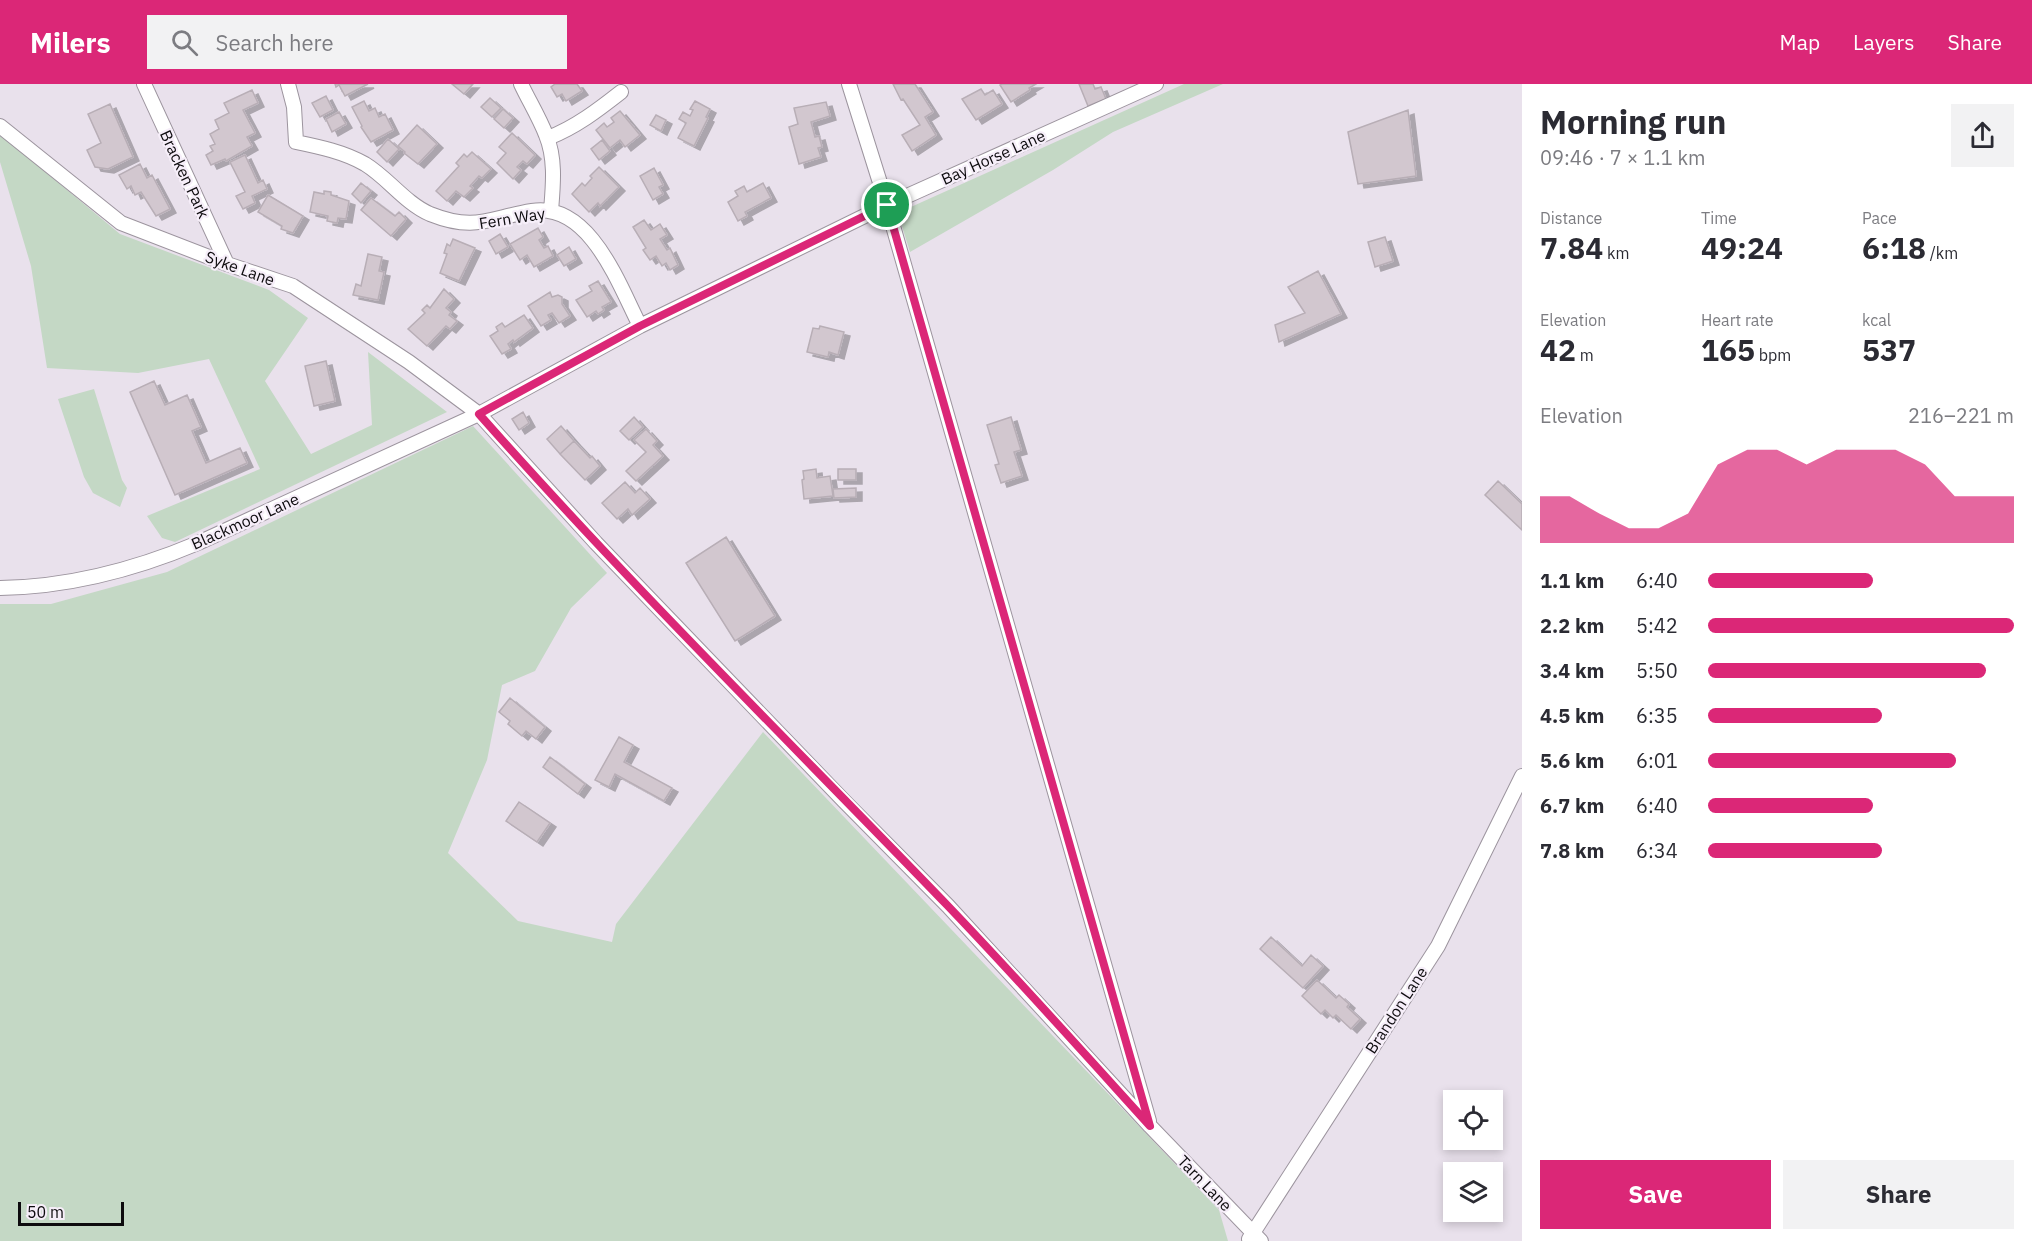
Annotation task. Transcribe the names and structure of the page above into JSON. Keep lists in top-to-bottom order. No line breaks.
{"streets":{"street":["Bay Horse Lane","Bracken Park","Fern Way","Syke Lane","Blackmoor Lane","Brandon Lane","Tarn Lane"]},"crossings":[["Bay Horse Lane","Fern Way"],["Bay Horse Lane","Syke Lane"],["Bay Horse Lane","Blackmoor Lane"],["Bracken Park","Syke Lane"],["Syke Lane","Blackmoor Lane"],["Syke Lane","Tarn Lane"],["Brandon Lane","Tarn Lane"]],"scale_bar":"50 m","page":{"header":"Milers","search":"Search here","nav":["Map","Layers","Share"],"heading":["Morning run","09:46 · 7 × 1.1 km"],"stats":[["Distance","7.84 km"],["Time","49:24"],["Pace","6:18 /km"],["Elevation","42 m"],["Heart rate","165 bpm"],["kcal","537"]],"chart":["Elevation","216–221 m"],"list":[{"name":"1.1 km","note":"6:40"},{"name":"2.2 km","note":"5:42"},{"name":"3.4 km","note":"5:50"},{"name":"4.5 km","note":"6:35"},{"name":"5.6 km","note":"6:01"},{"name":"6.7 km","note":"6:40"},{"name":"7.8 km","note":"6:34"}],"buttons":["Save","Share"],"scale":"50 m"}}
